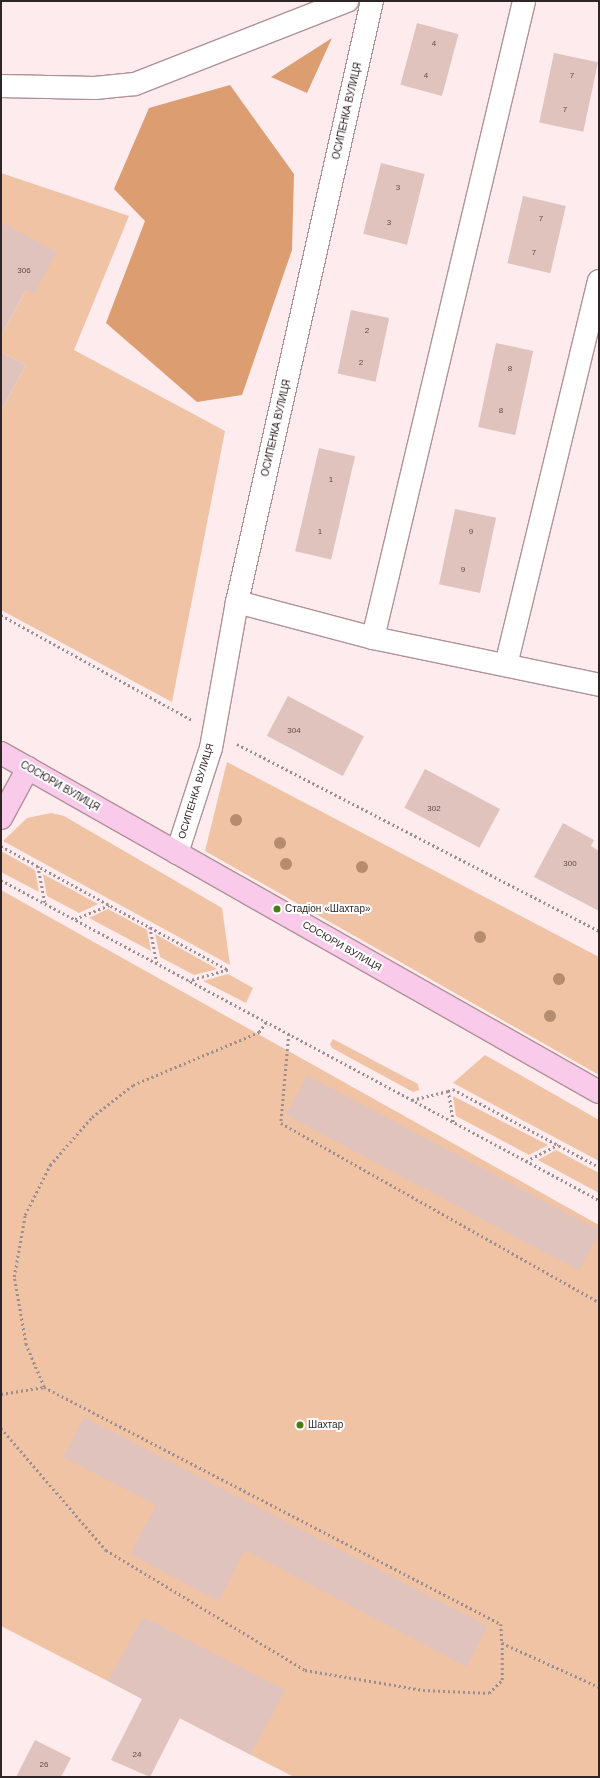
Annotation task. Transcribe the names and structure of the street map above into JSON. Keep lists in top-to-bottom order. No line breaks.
{"streets":{"main road":["СОСЮРИ ВУЛИЦЯ"],"street":["ОСИПЕНКА ВУЛИЦЯ"]},"crossings":[["ОСИПЕНКА ВУЛИЦЯ","СОСЮРИ ВУЛИЦЯ"]],"places":["Стадіон «Шахтар»","Шахтар"],"house_numbers":["4","4","7","7","3","7","3","7","306","2","2","8","8","1","1","9","9","304","302","300","24","26"]}
